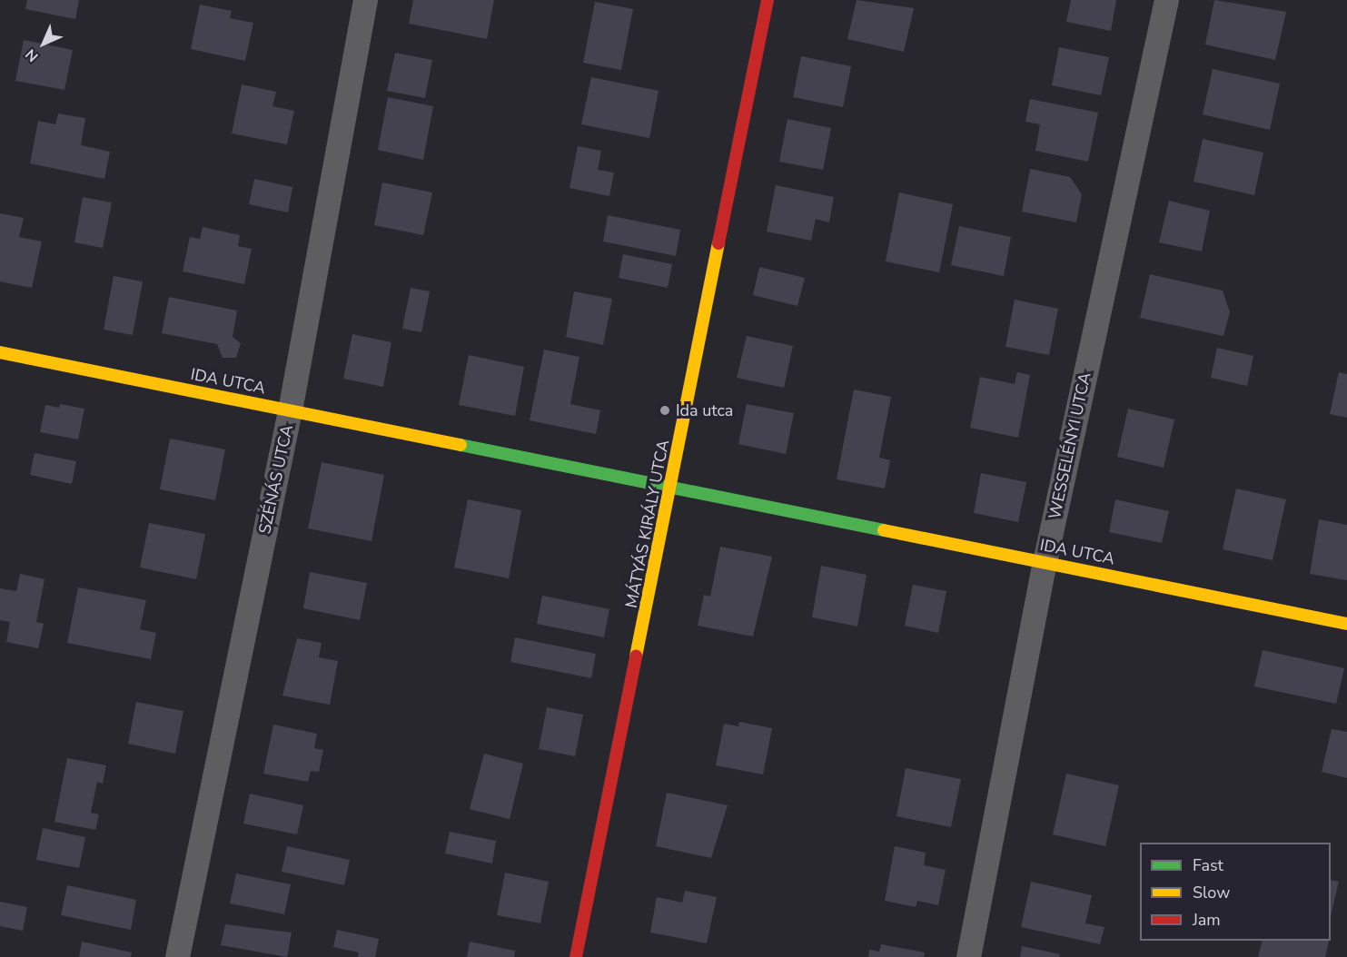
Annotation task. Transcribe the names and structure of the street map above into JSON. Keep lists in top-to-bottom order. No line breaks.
{"streets":{"street":["IDA UTCA","WESSELÉNYI UTCA","SZÉNÁS UTCA","MÁTYÁS KIRÁLY UTCA"]},"crossings":[["IDA UTCA","WESSELÉNYI UTCA"],["IDA UTCA","SZÉNÁS UTCA"],["IDA UTCA","MÁTYÁS KIRÁLY UTCA"]],"places":["Ida utca"],"legend":["Fast","Slow","Jam"],"north":"bottom left"}
